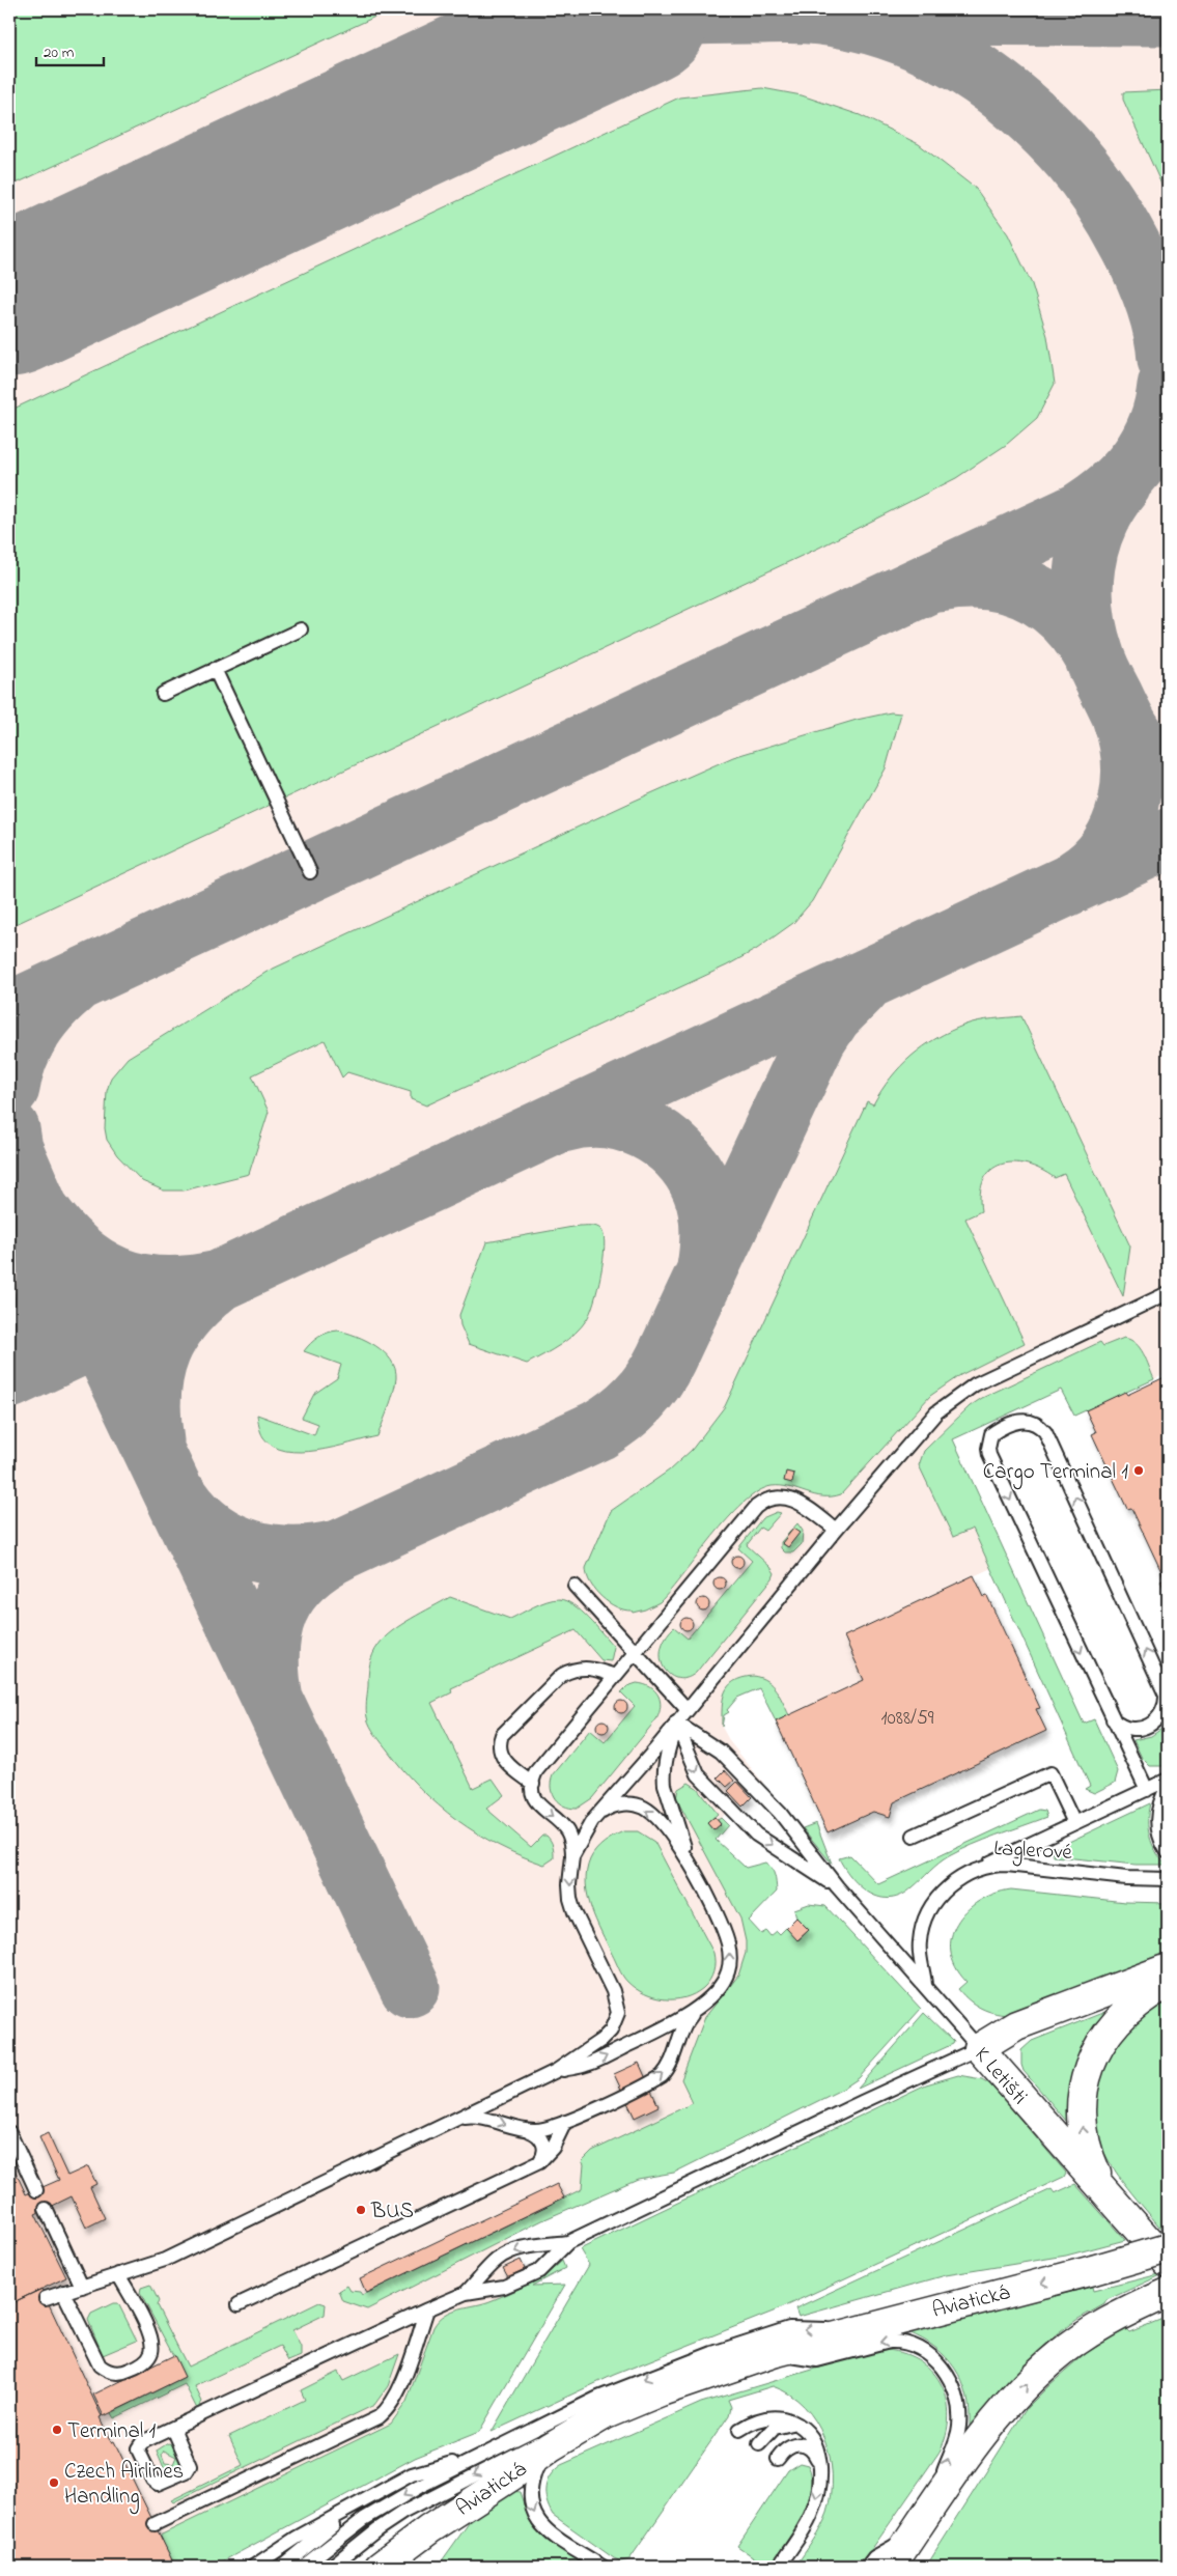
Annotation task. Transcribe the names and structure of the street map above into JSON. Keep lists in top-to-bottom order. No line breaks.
{"streets":{"main road":["K Letišti","Aviatická"],"lane":["Laglerové"]},"crossings":[["Laglerové","K Letišti"]],"places":["Cargo Terminal 1","BUS","Terminal 1","Czech Airlines Handling"],"house_numbers":["1088/59"],"scale_bar":"20 m"}
